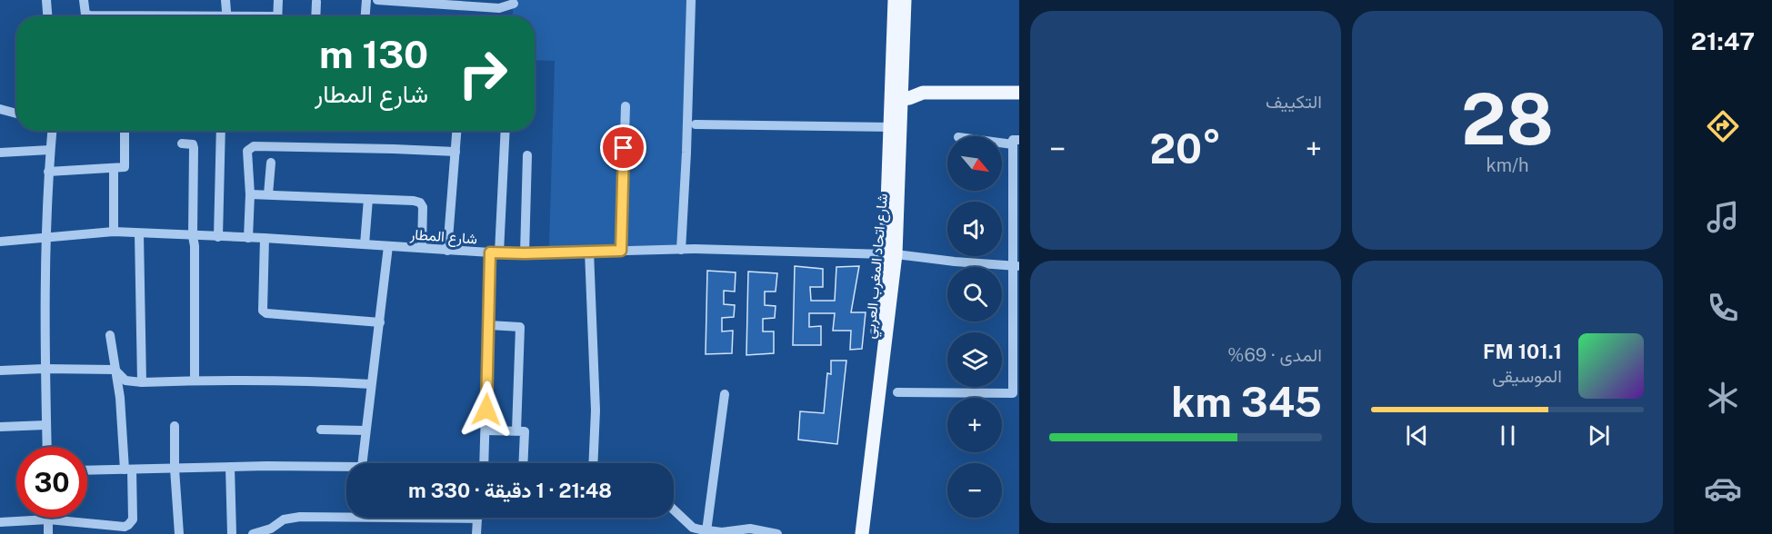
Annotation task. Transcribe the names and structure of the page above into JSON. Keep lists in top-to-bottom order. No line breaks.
{"streets":{"main road":["شارع اتحاد المغرب العربي"],"street":["شارع المطار"]},"crossings":[["شارع المطار","شارع اتحاد المغرب العربي"]],"north":"bottom right","page":{"tabs":"21:47","tile":[["28","km/h"],"التكييف",["المدى · 69%","345 km"]],"turn":["130 m","شارع المطار"],"heat":["−","20°","+"],"map_buttons":["+","−"],"song":["101.1 FM","الموسيقى"],"limit":"30","trip":"21:48 · 1 دقيقة · 330 m"}}
